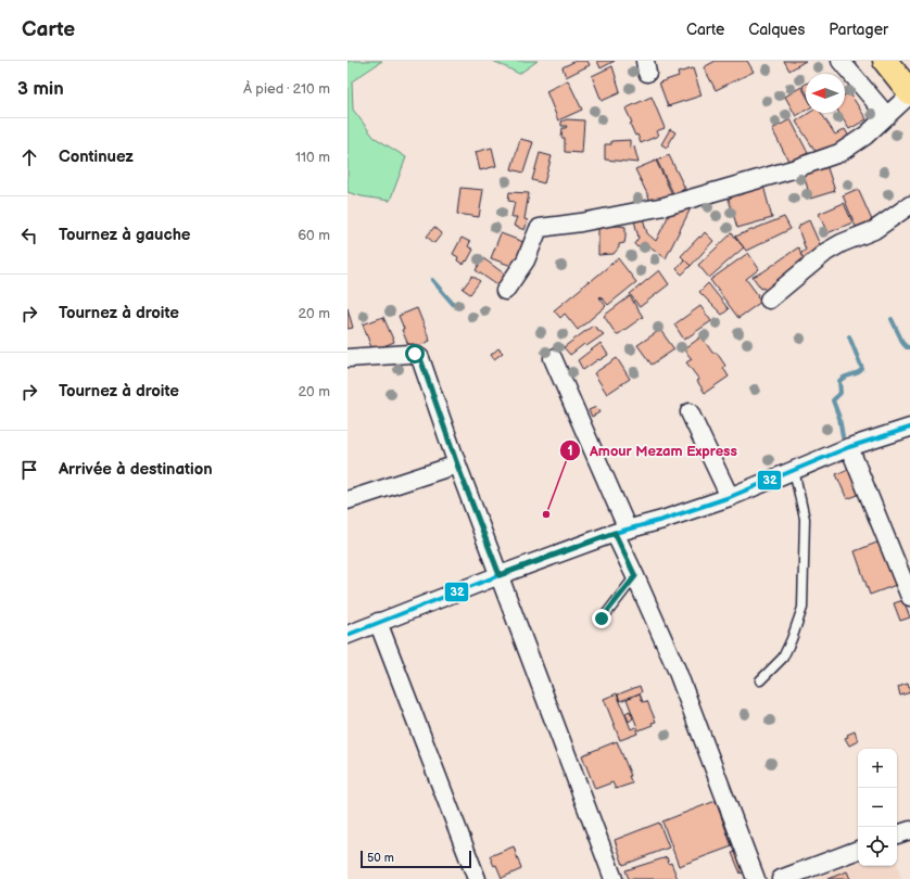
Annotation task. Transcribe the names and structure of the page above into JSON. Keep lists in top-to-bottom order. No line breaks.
{"places":["Amour Mezam Express"],"lines":["transit line 32"],"scale_bar":"50 m","north":"left","page":{"header":"Carte","nav":["Carte","Calques","Partager"],"heading":["3 min","À pied · 210 m"],"list":[["Continuez","110 m"],["Tournez à gauche","60 m"],["Tournez à droite","20 m"],["Tournez à droite","20 m"],"Arrivée à destination"],"map_buttons":["+","−"],"scale":"50 m"}}
